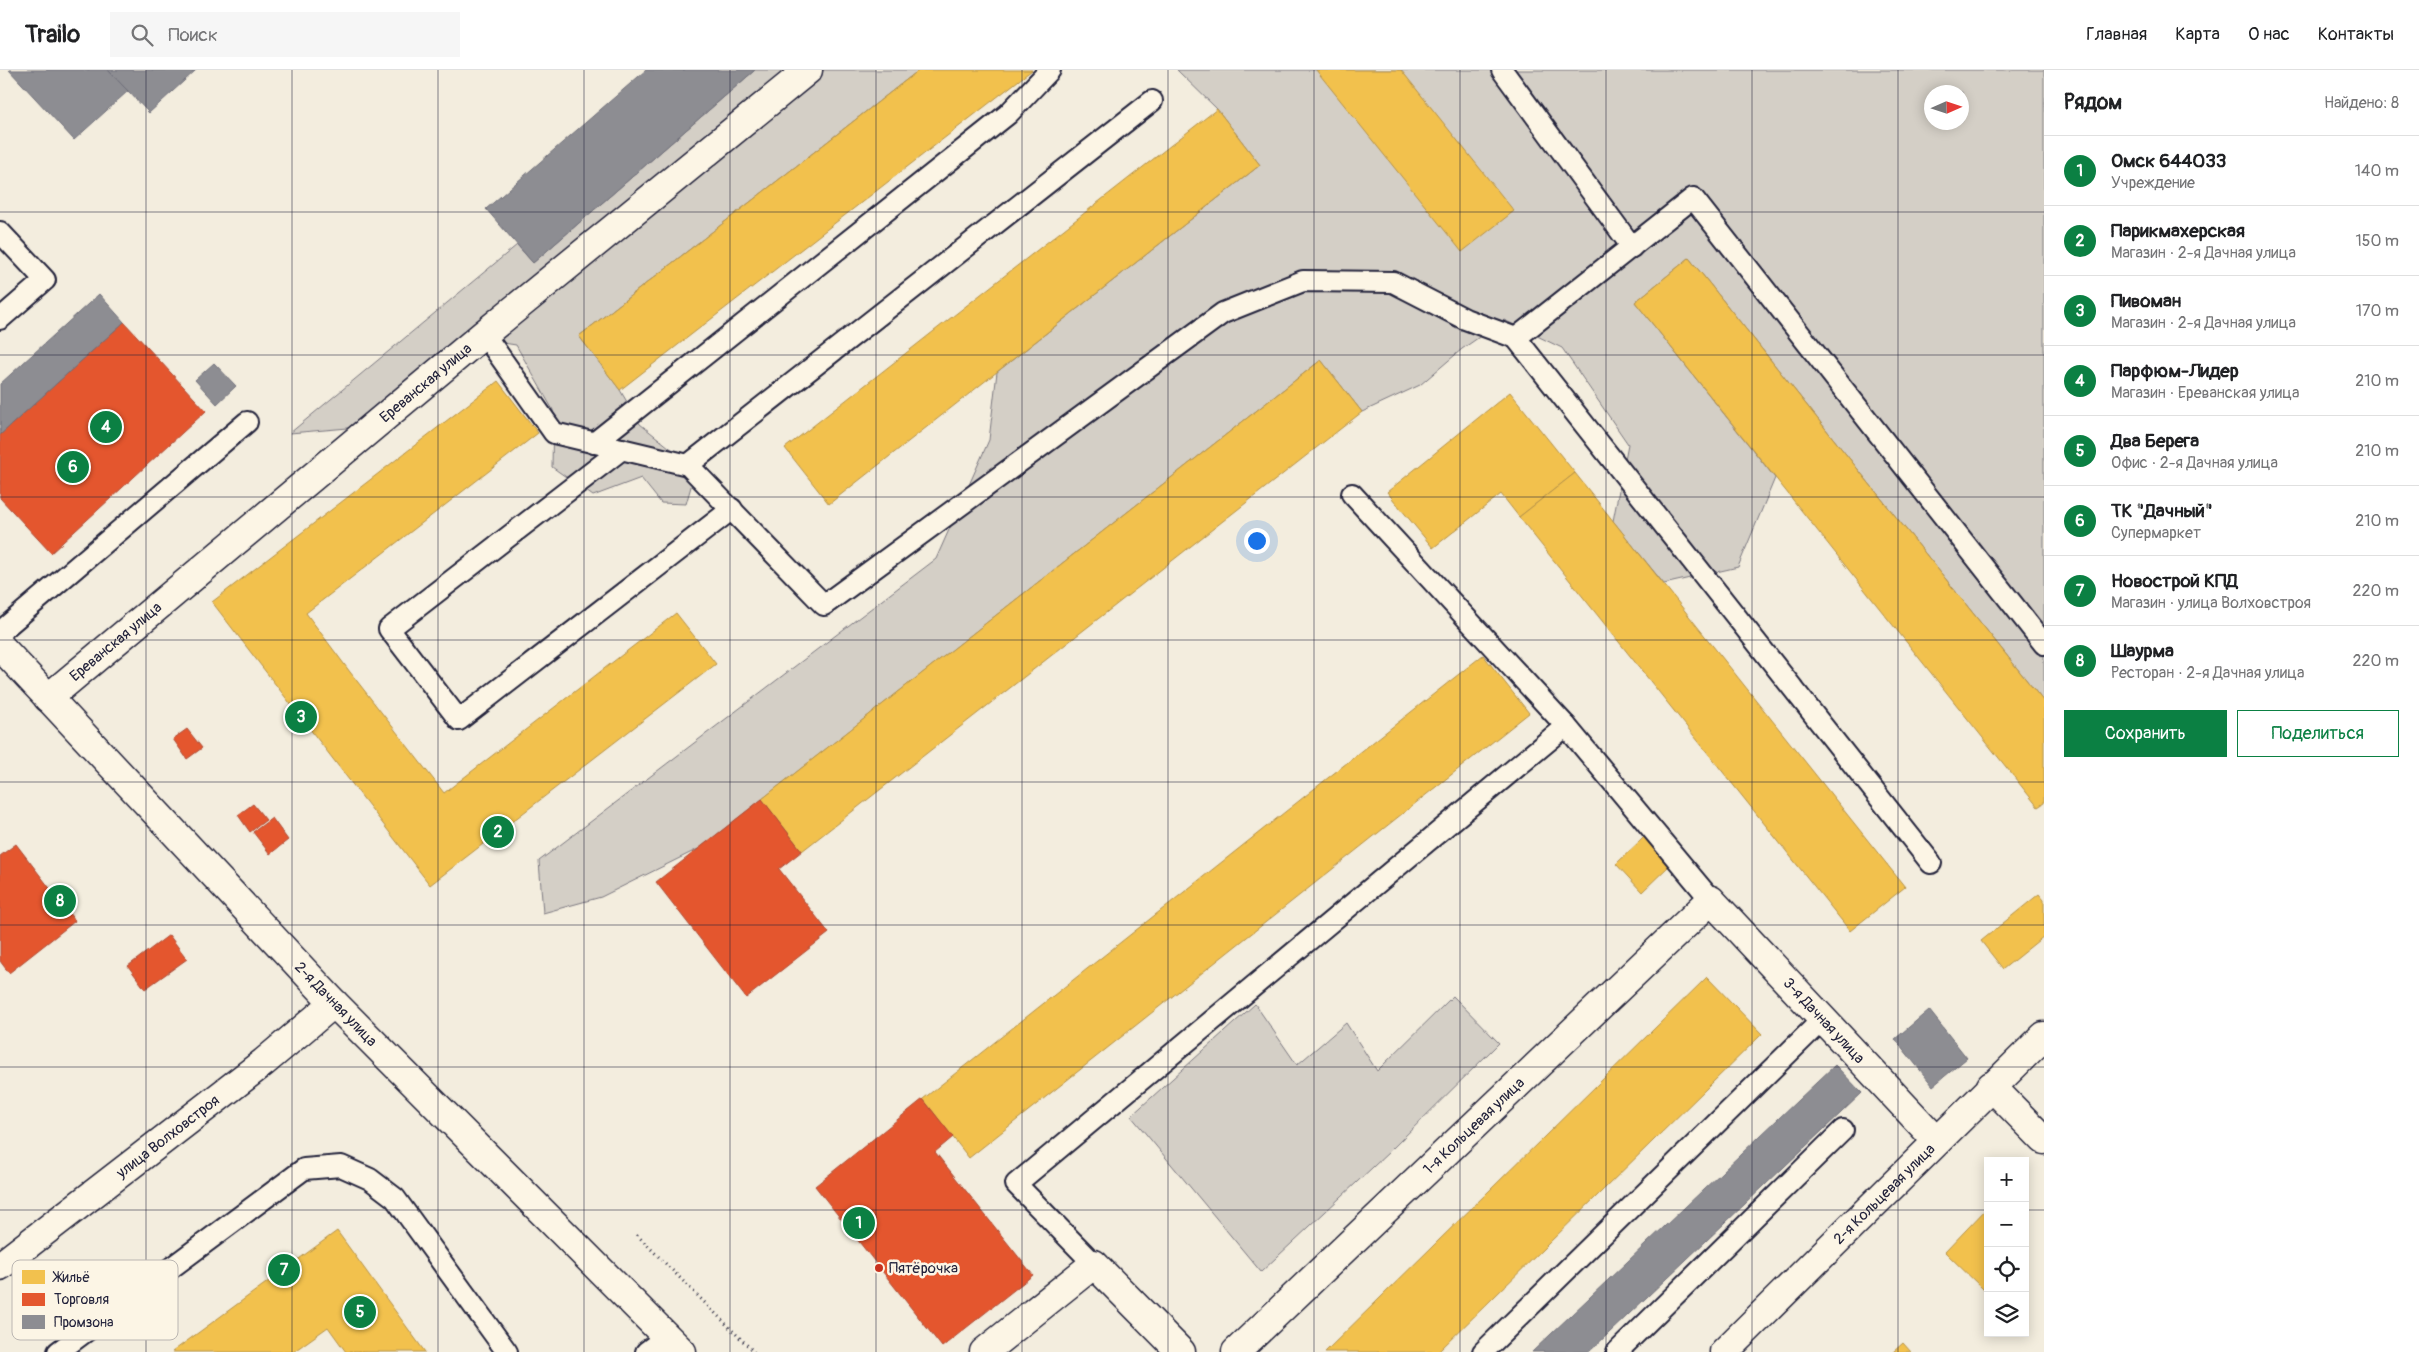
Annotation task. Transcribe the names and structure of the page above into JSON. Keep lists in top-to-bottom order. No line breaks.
{"streets":{"street":["Ереванская улица","2-я Дачная улица","3-я Дачная улица","1-я Кольцевая улица","улица Волховстроя","2-я Кольцевая улица"]},"crossings":[["Ереванская улица","2-я Дачная улица"],["2-я Дачная улица","улица Волховстроя"],["3-я Дачная улица","1-я Кольцевая улица"],["3-я Дачная улица","2-я Кольцевая улица"]],"places":["Пятёрочка"],"legend":["Жильё","Торговля","Промзона"],"north":"right","page":{"header":"Trailo","search":"Поиск","nav":["Главная","Карта","О нас","Контакты"],"heading":["Рядом","Найдено: 8"],"list":[{"mark":"1","name":"Омск 644033","note":"Учреждение","value":"140 m"},{"mark":"2","name":"Парикмахерская","note":"Магазин · 2-я Дачная улица","value":"150 m"},{"mark":"3","name":"Пивоман","note":"Магазин · 2-я Дачная улица","value":"170 m"},{"mark":"4","name":"Парфюм-Лидер","note":"Магазин · Ереванская улица","value":"210 m"},{"mark":"5","name":"Два Берега","note":"Офис · 2-я Дачная улица","value":"210 m"},{"mark":"6","name":"ТК \"Дачный\"","note":"Супермаркет","value":"210 m"},{"mark":"7","name":"Новострой КПД","note":"Магазин · улица Волховстроя","value":"220 m"},{"mark":"8","name":"Шаурма","note":"Ресторан · 2-я Дачная улица","value":"220 m"}],"pins":["4","6","3","2","8","1","7","5"],"buttons":["Сохранить","Поделиться"],"map_buttons":["+","−"]}}
